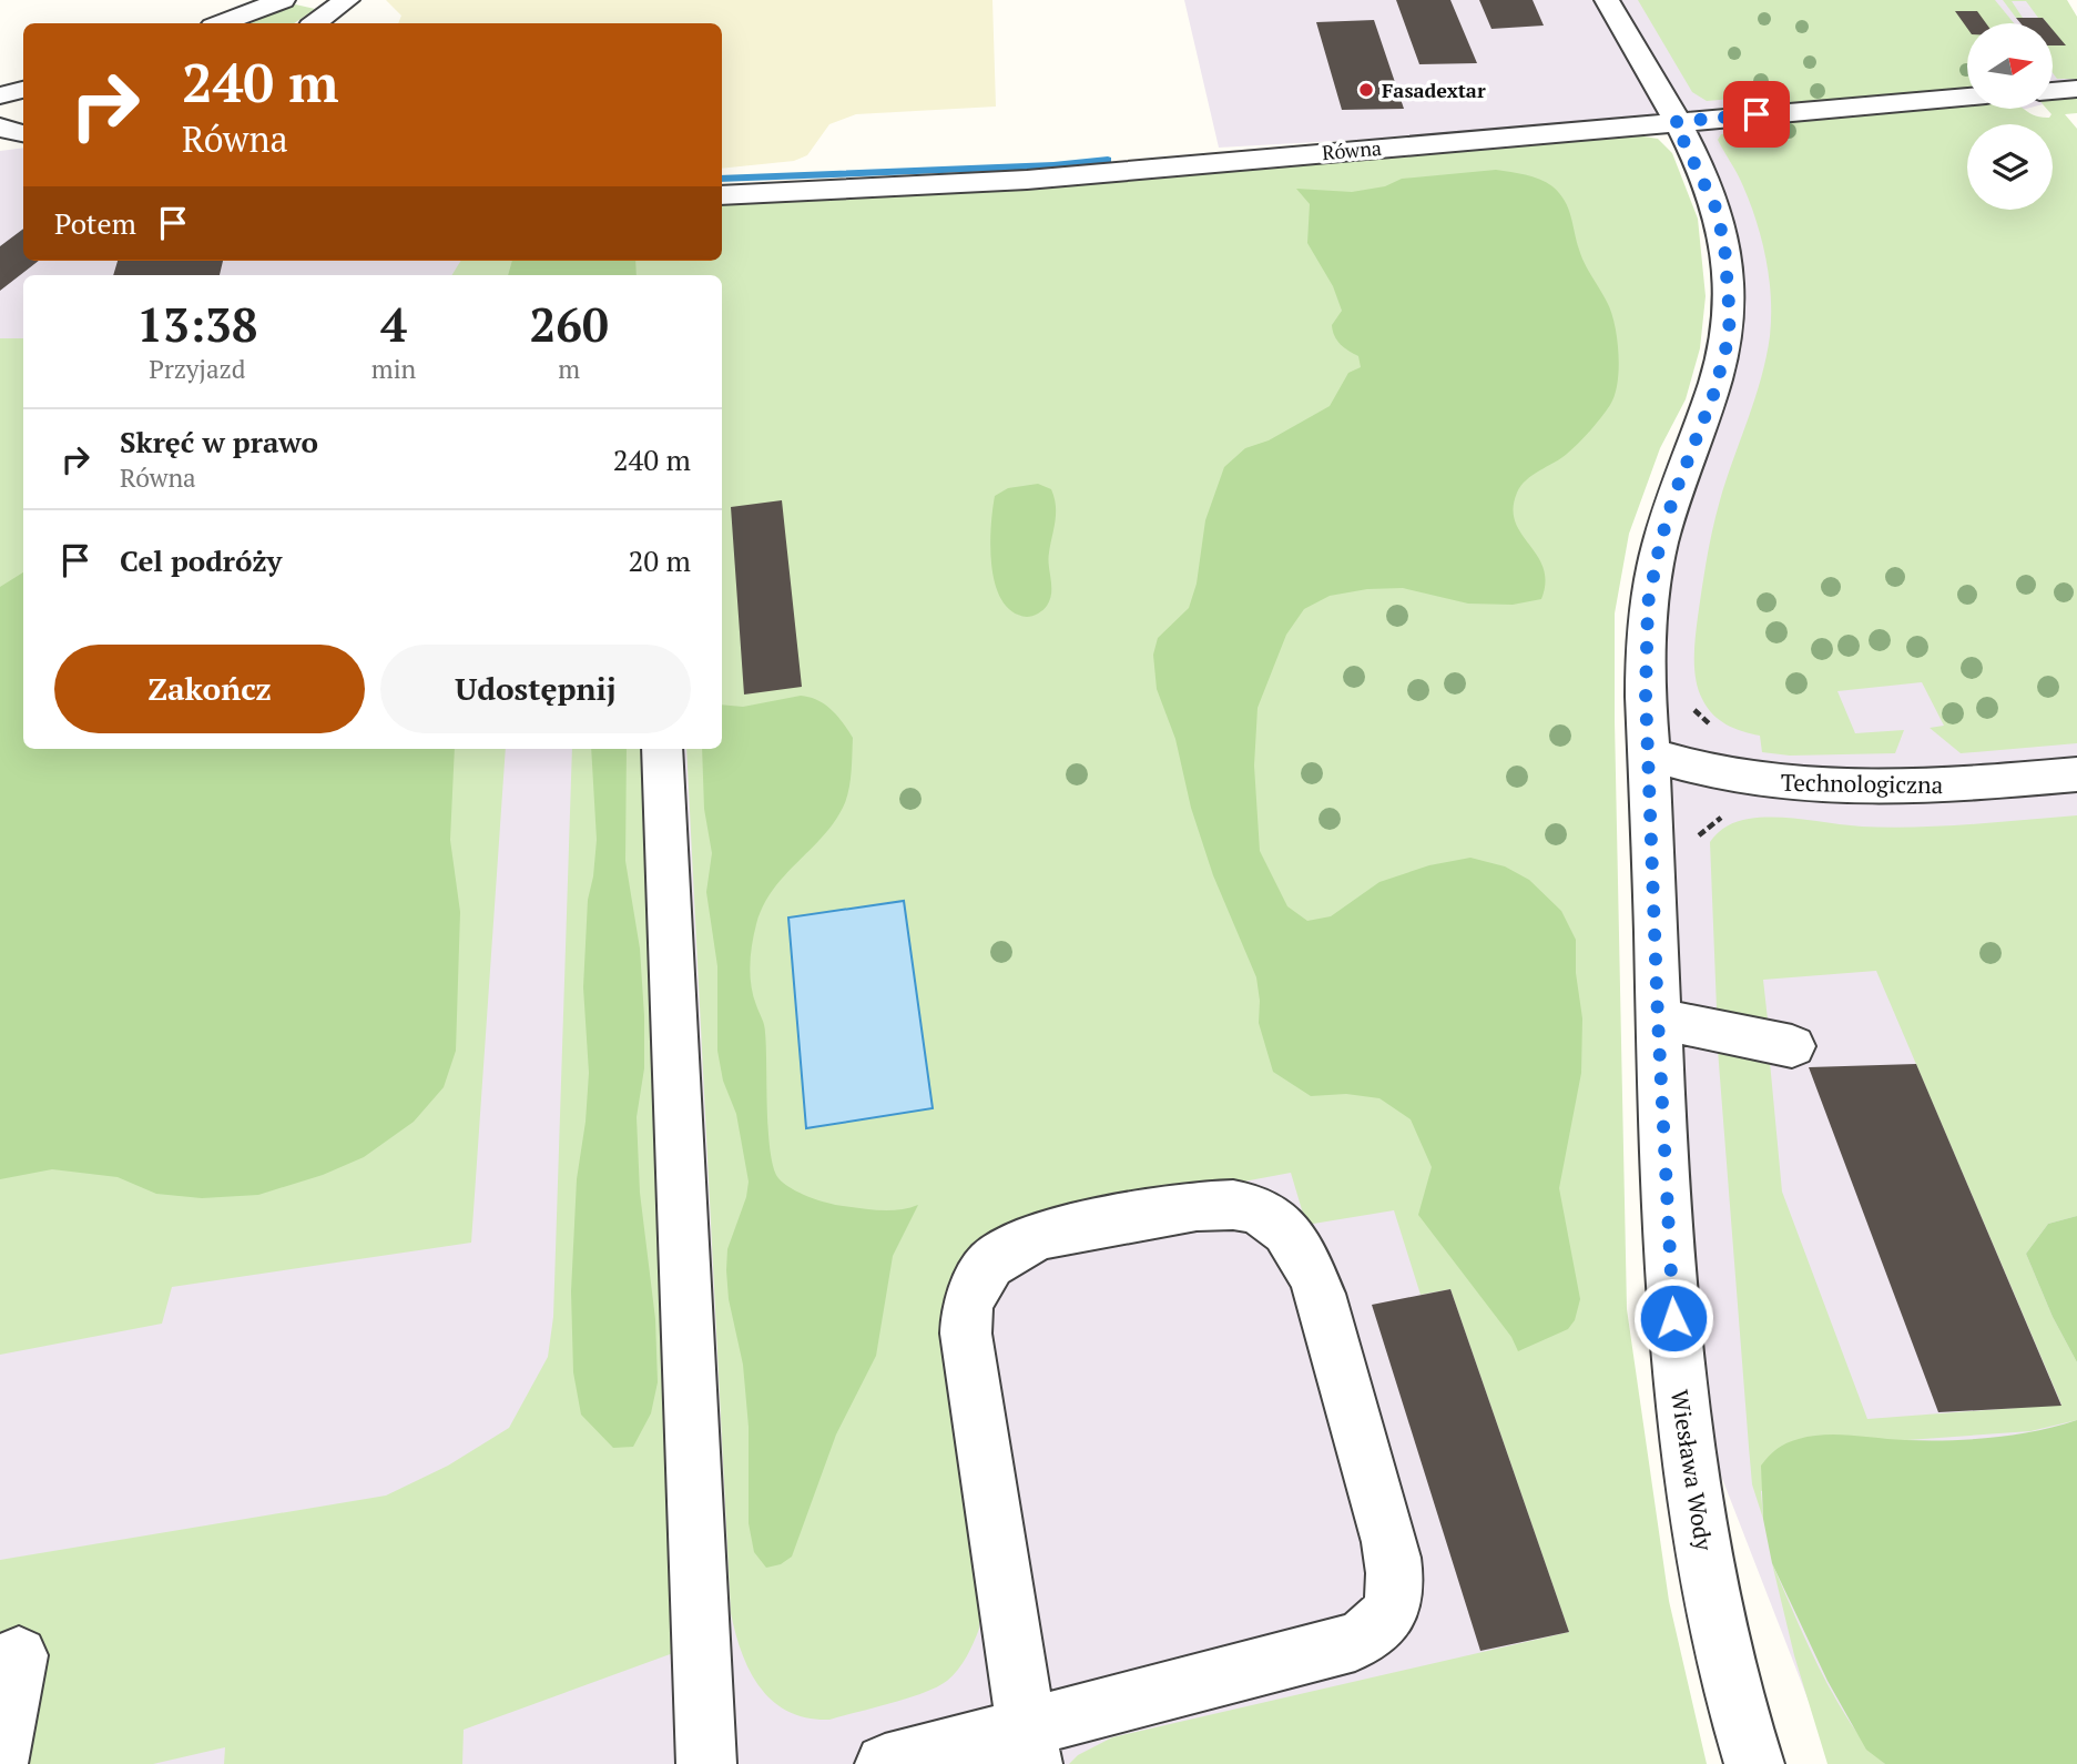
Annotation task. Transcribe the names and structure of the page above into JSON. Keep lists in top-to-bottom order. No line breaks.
{"streets":{"street":["Równa","Technologiczna","Wiesława Wody"]},"crossings":[["Równa","Wiesława Wody"],["Technologiczna","Wiesława Wody"]],"places":["Fasadextar"],"north":"right","page":{"turn":["240 m","Równa"],"then":"Potem","eta":["13:38","Przyjazd","4","min","260","m"],"list":[{"name":"Skręć w prawo","note":"Równa","value":"240 m"},{"name":"Cel podróży","value":"20 m"}],"buttons":["Zakończ","Udostępnij"]}}
